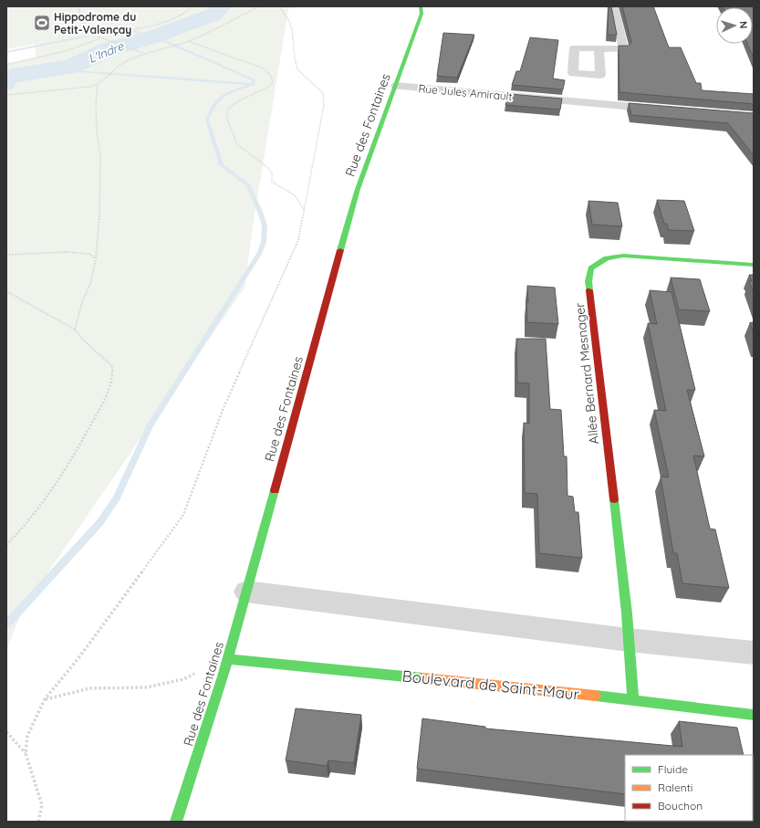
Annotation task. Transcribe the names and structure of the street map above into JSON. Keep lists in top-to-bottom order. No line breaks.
{"streets":{"street":["Rue Jules Amirault","Rue des Fontaines","Allée Bernard Mesnager","Boulevard de Saint-Maur"]},"crossings":[["Rue Jules Amirault","Rue des Fontaines"],["Rue des Fontaines","Boulevard de Saint-Maur"],["Allée Bernard Mesnager","Boulevard de Saint-Maur"]],"water":["L'Indre"],"places":{"sports":["Hippodrome du Petit-Valençay"]},"legend":["Fluide","Ralenti","Bouchon"],"north":"right"}
